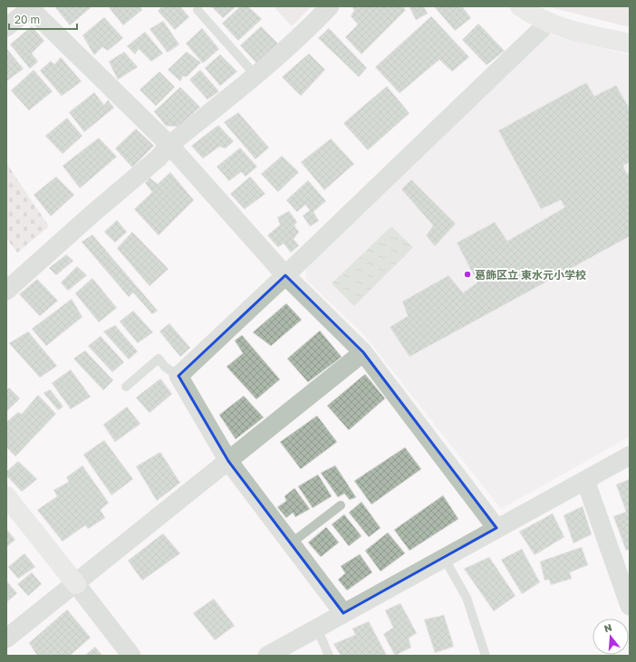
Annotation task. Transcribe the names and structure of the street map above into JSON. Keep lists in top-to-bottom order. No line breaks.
{"places":["葛飾区立 東水元小学校"],"scale_bar":"20 m","north":"top"}
